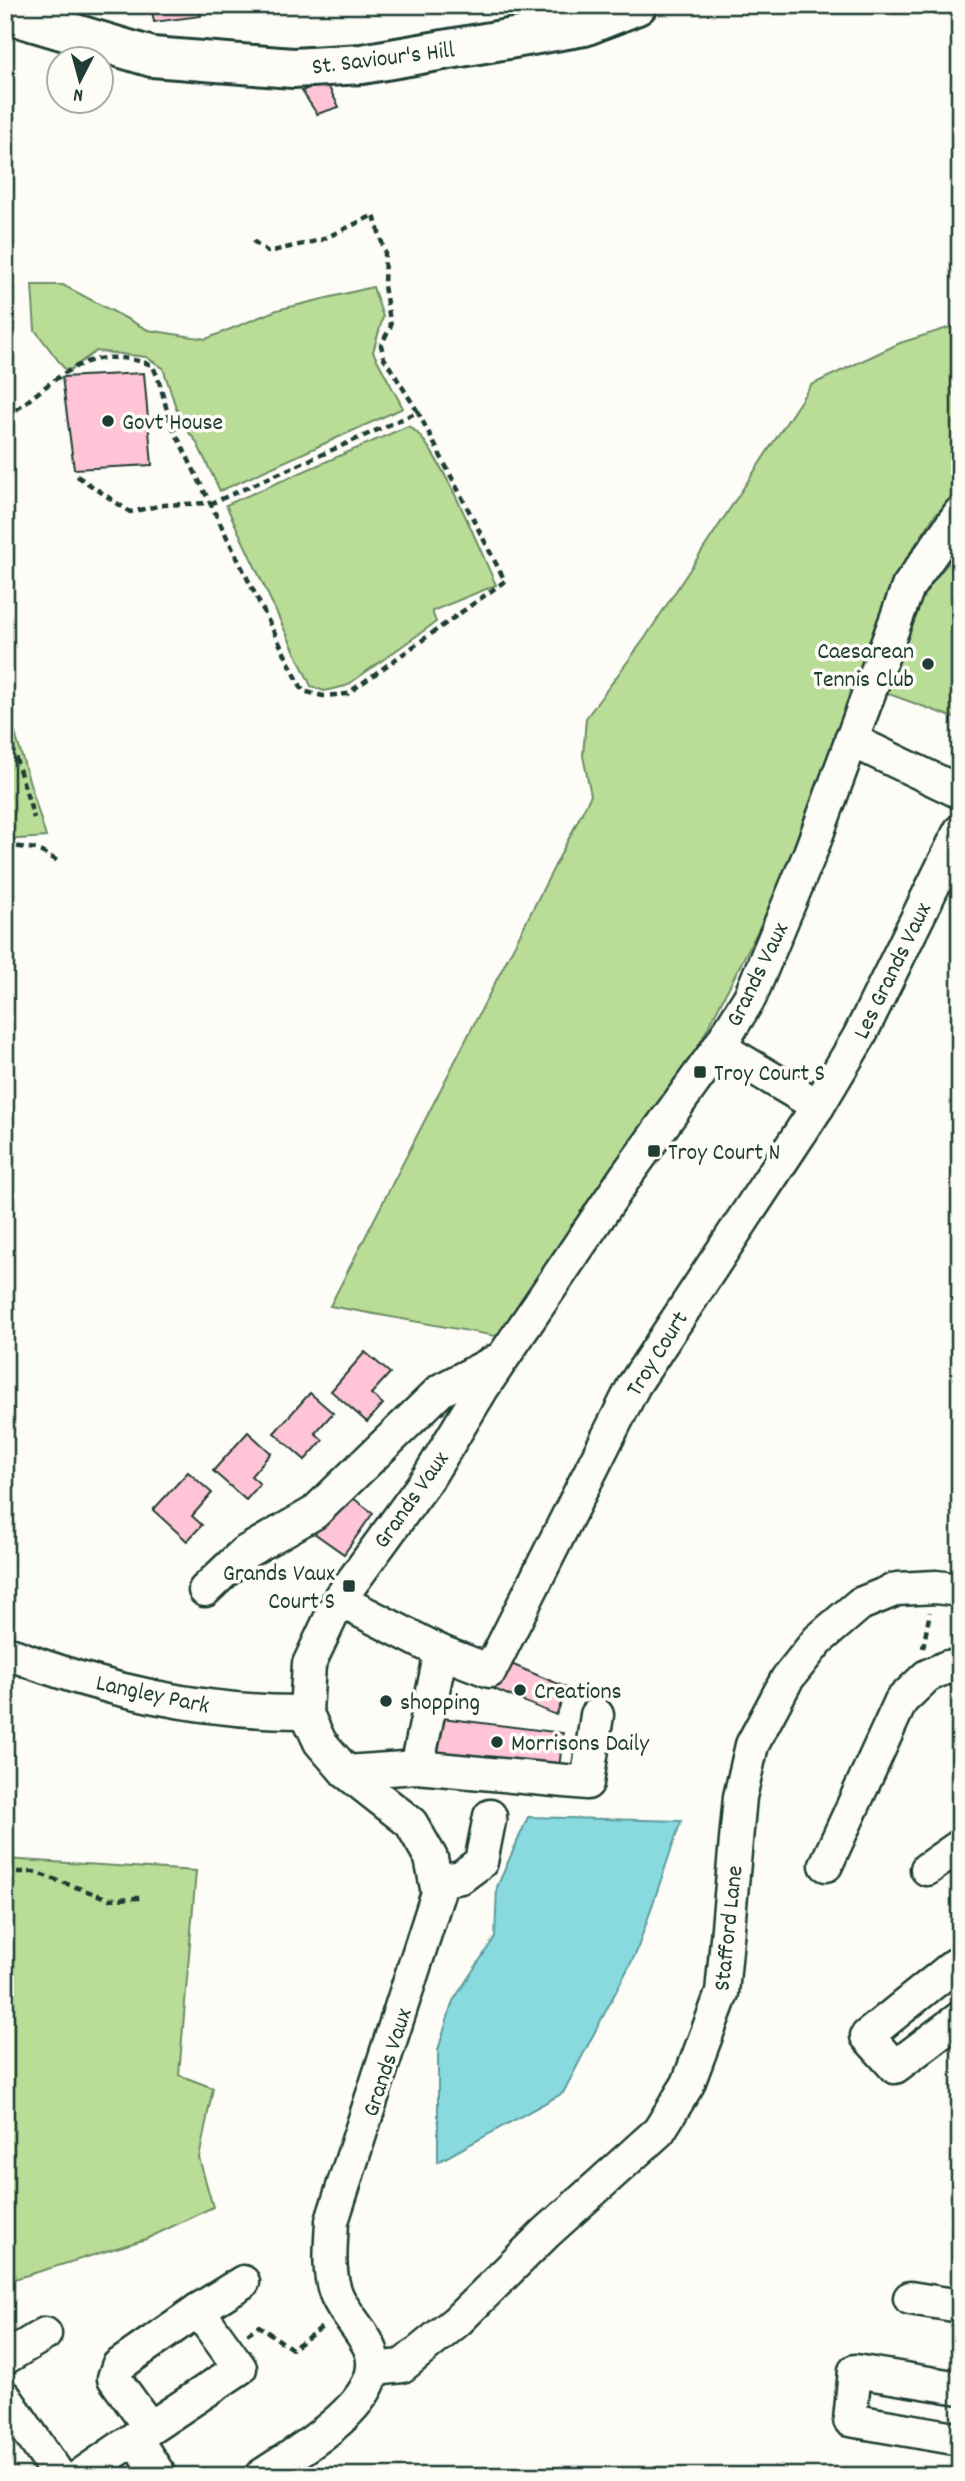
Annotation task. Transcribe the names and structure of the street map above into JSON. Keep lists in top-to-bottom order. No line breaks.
{"streets":{"main road":["St. Saviour's Hill"],"street":["Les Grands Vaux","Grands Vaux","Troy Court","Langley Park","Stafford Lane"]},"crossings":[["Les Grands Vaux","Troy Court"],["Grands Vaux","Langley Park"],["Grands Vaux","Stafford Lane"]],"places":{"other":["Govt House","Caesarean Tennis Club","Creations","shopping","Morrisons Daily"],"transit":["Troy Court S","Troy Court N","Grands Vaux Court S"]},"north":"bottom"}
